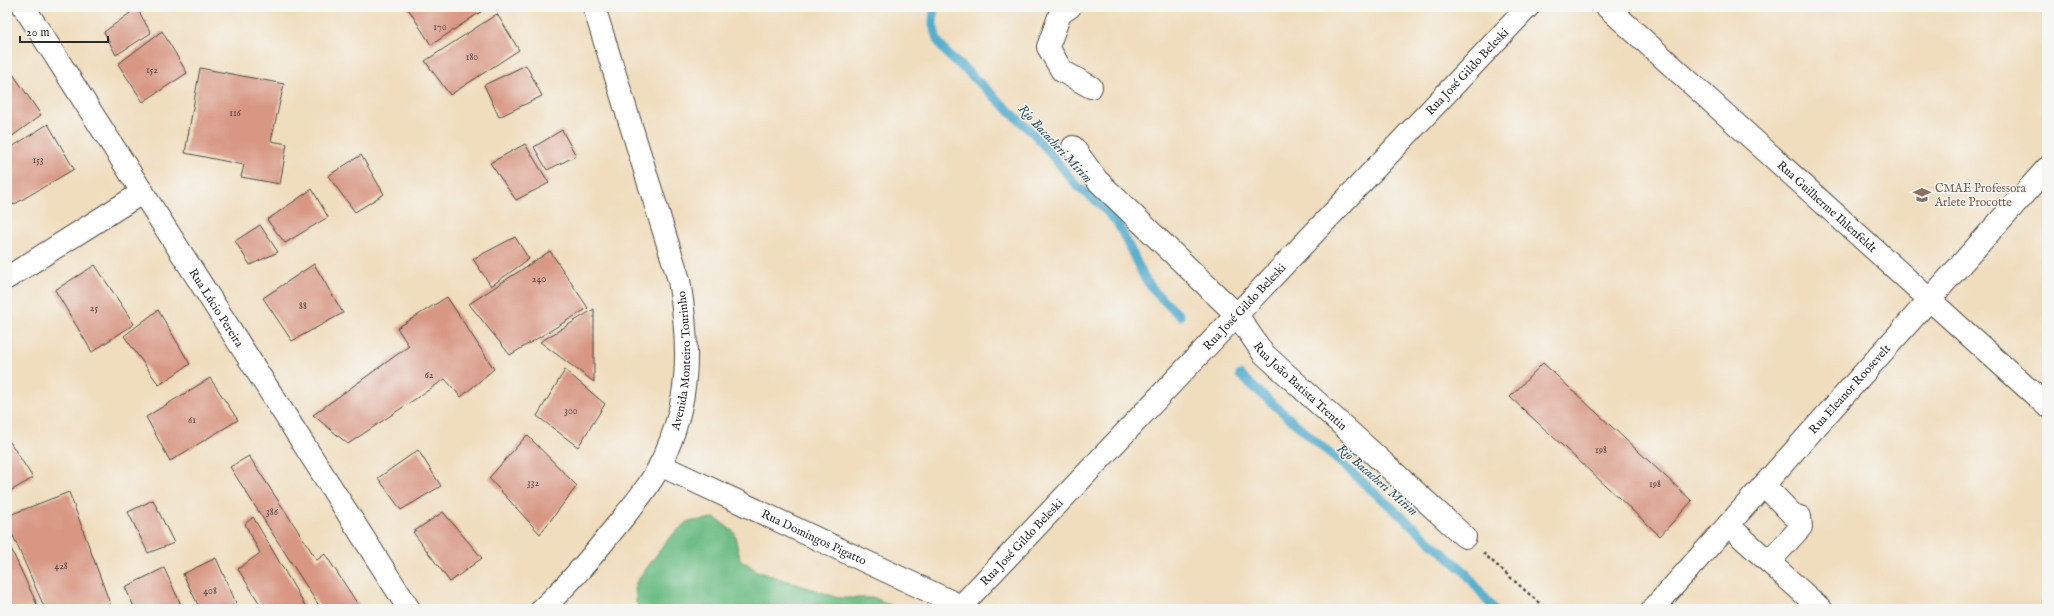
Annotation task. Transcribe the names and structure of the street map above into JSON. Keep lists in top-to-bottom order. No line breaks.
{"streets":{"street":["Rua José Gildo Beleski","Rua Guilherme Ihlenfeldt","Rua Lúcio Pereira","Avenida Monteiro Tourinho","Rua João Batista Trentin","Rua Eleanor Roosevelt","Rua Domingos Pigatto"]},"crossings":[["Rua José Gildo Beleski","Rua João Batista Trentin"],["Rua José Gildo Beleski","Rua Domingos Pigatto"],["Rua Guilherme Ihlenfeldt","Rua Eleanor Roosevelt"],["Avenida Monteiro Tourinho","Rua Domingos Pigatto"]],"water":["Rio Bacacheri Mirim"],"places":{"school or university":["CMAE Professora Arlete Procotte"]},"house_numbers":["170","180","152","116","153","240","88","25","62","300","61","198","332","198","386","428","408"],"scale_bar":"20 m"}
